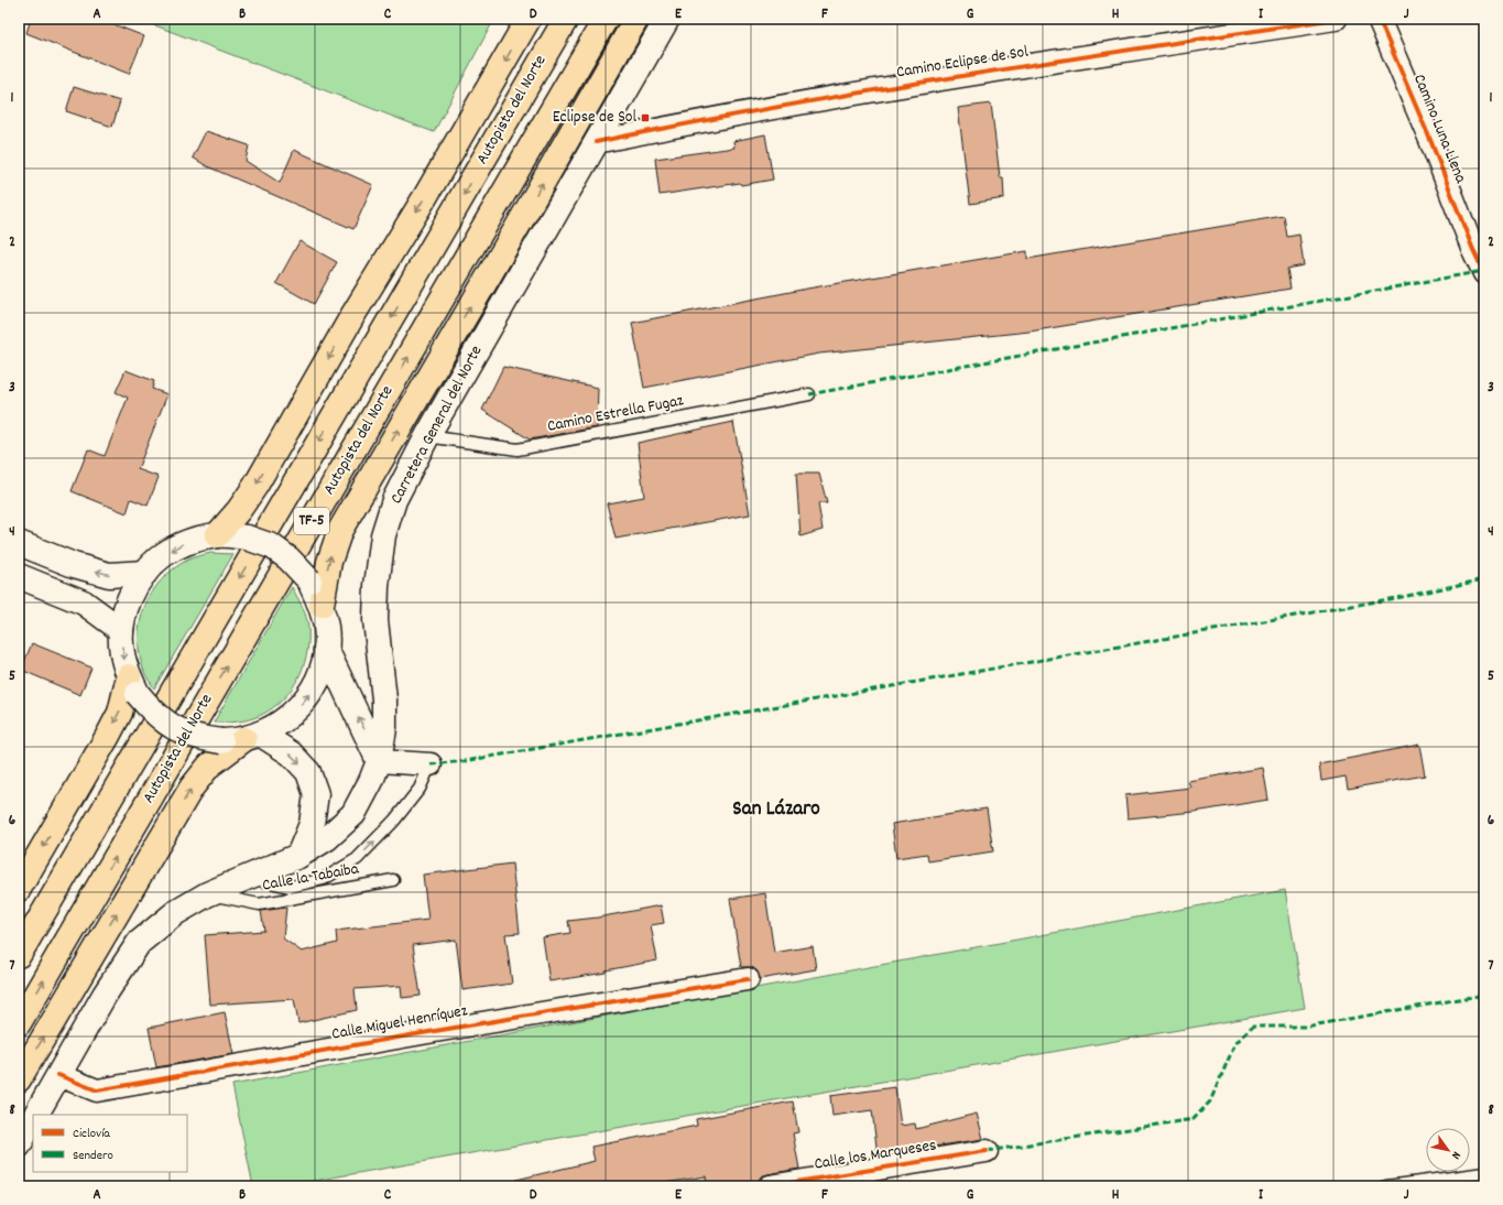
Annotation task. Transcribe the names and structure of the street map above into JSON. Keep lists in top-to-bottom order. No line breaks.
{"streets":{"highway":["Autopista del Norte","TF-5"],"main road":["Carretera General del Norte"],"street":["Camino Eclipse de Sol","Camino Luna Llena","Calle Miguel Henríquez","Calle los Marqueses"],"lane":["Camino Estrella Fugaz","Calle la Tabaiba"]},"crossings":[["Camino Eclipse de Sol","Carretera General del Norte"],["Camino Estrella Fugaz","Carretera General del Norte"],["Carretera General del Norte","Calle la Tabaiba"],["Carretera General del Norte","Calle Miguel Henríquez"]],"districts":["San Lázaro"],"places":{"transit":["Eclipse de Sol"]},"legend":["Ciclovía","Sendero"],"north":"bottom right","grid":{"columns":["A","B","C","D","E","F","G","H","I","J"],"rows":["1","2","3","4","5","6","7","8"]}}
